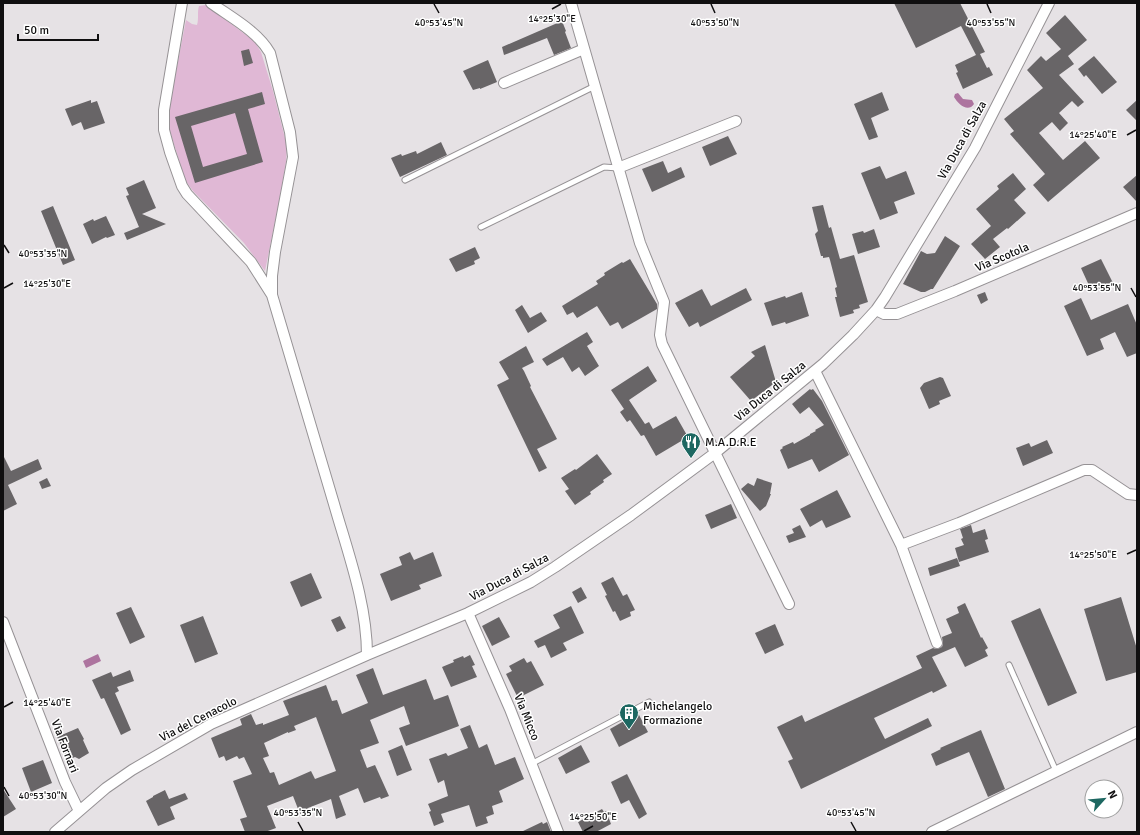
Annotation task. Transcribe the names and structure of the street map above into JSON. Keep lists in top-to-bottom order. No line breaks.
{"streets":{"street":["Via Duca di Salza","Via Scotola","Via Micco","Via del Cenacolo","Via Fornari"]},"crossings":[["Via Duca di Salza","Via Scotola"],["Via Duca di Salza","Via Micco"],["Via Duca di Salza","Via del Cenacolo"],["Via del Cenacolo","Via Fornari"]],"places":{"restaurant":["M.A.D.R.E"],"building":["Michelangelo Formazione"]},"scale_bar":"50 m","north":"top right","coordinates":["14°25'30\"E","40°53'45\"N","40°53'50\"N","40°53'55\"N","14°25'40\"E","40°53'35\"N","14°25'50\"E","40°53'30\"N"]}
